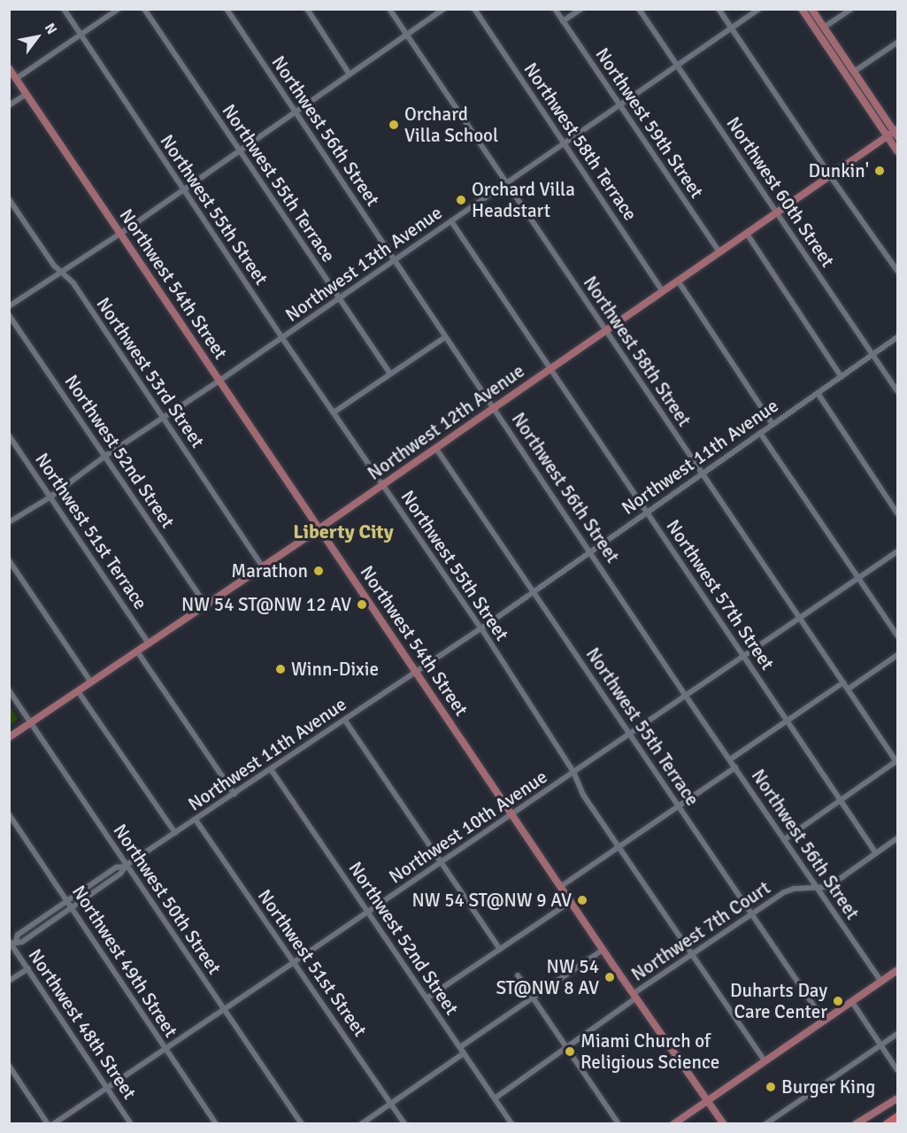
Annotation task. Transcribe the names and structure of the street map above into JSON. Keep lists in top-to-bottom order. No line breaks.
{"streets":{"main road":["Northwest 54th Street","Northwest 12th Avenue"],"street":["Northwest 59th Street","Northwest 56th Street","Northwest 58th Terrace","Northwest 55th Terrace","Northwest 60th Street","Northwest 55th Street","Northwest 13th Avenue","Northwest 58th Street","Northwest 53rd Street","Northwest 52nd Street","Northwest 11th Avenue","Northwest 51st Terrace","Northwest 57th Street","Northwest 10th Avenue","Northwest 50th Street","Northwest 7th Court","Northwest 49th Street","Northwest 51st Street","Northwest 48th Street"]},"crossings":[["Northwest 59th Street","Northwest 13th Avenue"],["Northwest 59th Street","Northwest 12th Avenue"],["Northwest 56th Street","Northwest 13th Avenue"],["Northwest 56th Street","Northwest 12th Avenue"],["Northwest 56th Street","Northwest 11th Avenue"],["Northwest 56th Street","Northwest 10th Avenue"],["Northwest 56th Street","Northwest 7th Court"],["Northwest 58th Terrace","Northwest 13th Avenue"],["Northwest 58th Terrace","Northwest 12th Avenue"],["Northwest 55th Terrace","Northwest 13th Avenue"],["Northwest 55th Terrace","Northwest 12th Avenue"],["Northwest 55th Terrace","Northwest 11th Avenue"],["Northwest 55th Terrace","Northwest 10th Avenue"],["Northwest 55th Terrace","Northwest 7th Court"],["Northwest 60th Street","Northwest 13th Avenue"],["Northwest 60th Street","Northwest 12th Avenue"],["Northwest 60th Street","Northwest 11th Avenue"],["Northwest 55th Street","Northwest 13th Avenue"],["Northwest 55th Street","Northwest 12th Avenue"],["Northwest 55th Street","Northwest 11th Avenue"],["Northwest 55th Street","Northwest 10th Avenue"],["Northwest 55th Street","Northwest 7th Court"],["Northwest 13th Avenue","Northwest 54th Street"],["Northwest 13th Avenue","Northwest 58th Street"],["Northwest 13th Avenue","Northwest 53rd Street"],["Northwest 13th Avenue","Northwest 52nd Street"],["Northwest 13th Avenue","Northwest 51st Terrace"],["Northwest 13th Avenue","Northwest 57th Street"],["Northwest 54th Street","Northwest 12th Avenue"],["Northwest 54th Street","Northwest 11th Avenue"],["Northwest 54th Street","Northwest 10th Avenue"],["Northwest 54th Street","Northwest 7th Court"],["Northwest 58th Street","Northwest 12th Avenue"],["Northwest 58th Street","Northwest 11th Avenue"],["Northwest 58th Street","Northwest 10th Avenue"],["Northwest 53rd Street","Northwest 12th Avenue"],["Northwest 12th Avenue","Northwest 52nd Street"],["Northwest 12th Avenue","Northwest 51st Terrace"],["Northwest 12th Avenue","Northwest 57th Street"],["Northwest 12th Avenue","Northwest 50th Street"],["Northwest 52nd Street","Northwest 11th Avenue"],["Northwest 52nd Street","Northwest 10th Avenue"],["Northwest 52nd Street","Northwest 7th Court"],["Northwest 11th Avenue","Northwest 57th Street"],["Northwest 11th Avenue","Northwest 50th Street"],["Northwest 11th Avenue","Northwest 49th Street"],["Northwest 11th Avenue","Northwest 51st Street"],["Northwest 11th Avenue","Northwest 48th Street"],["Northwest 57th Street","Northwest 10th Avenue"],["Northwest 57th Street","Northwest 7th Court"],["Northwest 10th Avenue","Northwest 50th Street"],["Northwest 10th Avenue","Northwest 49th Street"],["Northwest 10th Avenue","Northwest 51st Street"],["Northwest 10th Avenue","Northwest 48th Street"]],"districts":["Liberty City"],"places":["Orchard Villa School","Dunkin'","Orchard Villa Headstart","Marathon","NW 54 ST@NW 12 AV","Winn-Dixie","NW 54 ST@NW 9 AV","NW 54 ST@NW 8 AV","Duharts Day Care Center","Miami Church of Religious Science","Burger King"],"north":"top right"}
